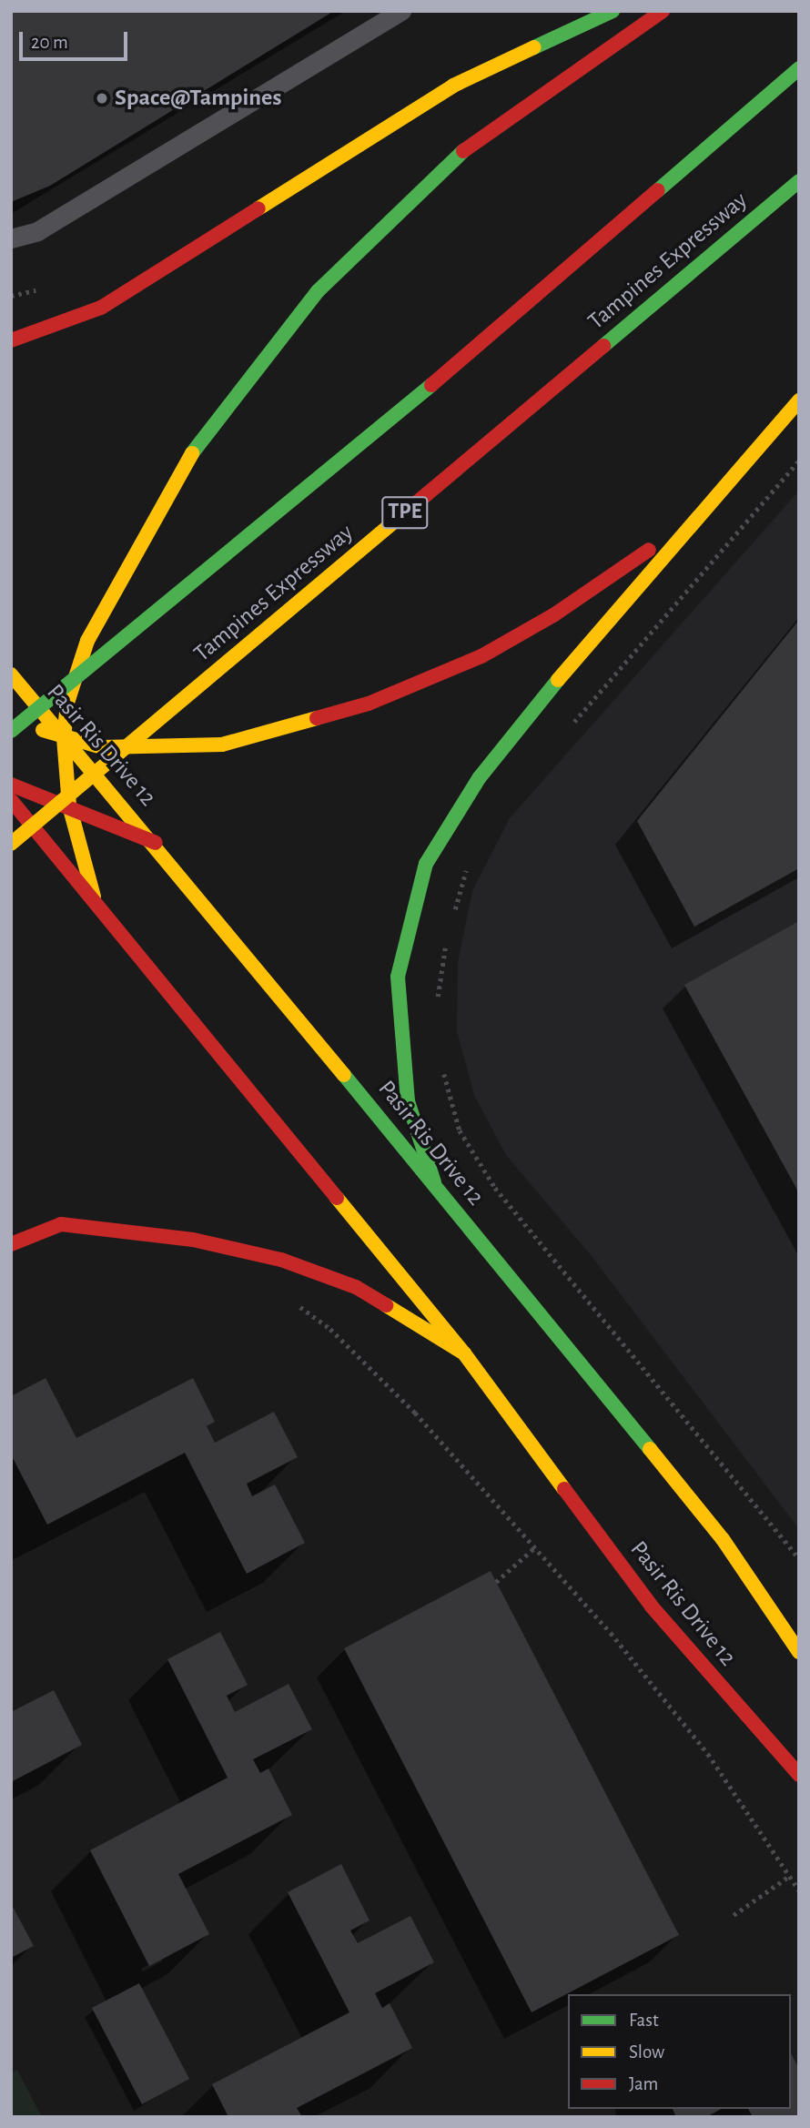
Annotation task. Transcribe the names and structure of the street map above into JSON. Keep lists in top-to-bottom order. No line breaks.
{"streets":{"main road":["Tampines Expressway","TPE","Pasir Ris Drive 12"]},"places":["Space@Tampines"],"legend":["Fast","Slow","Jam"],"scale_bar":"20 m"}
